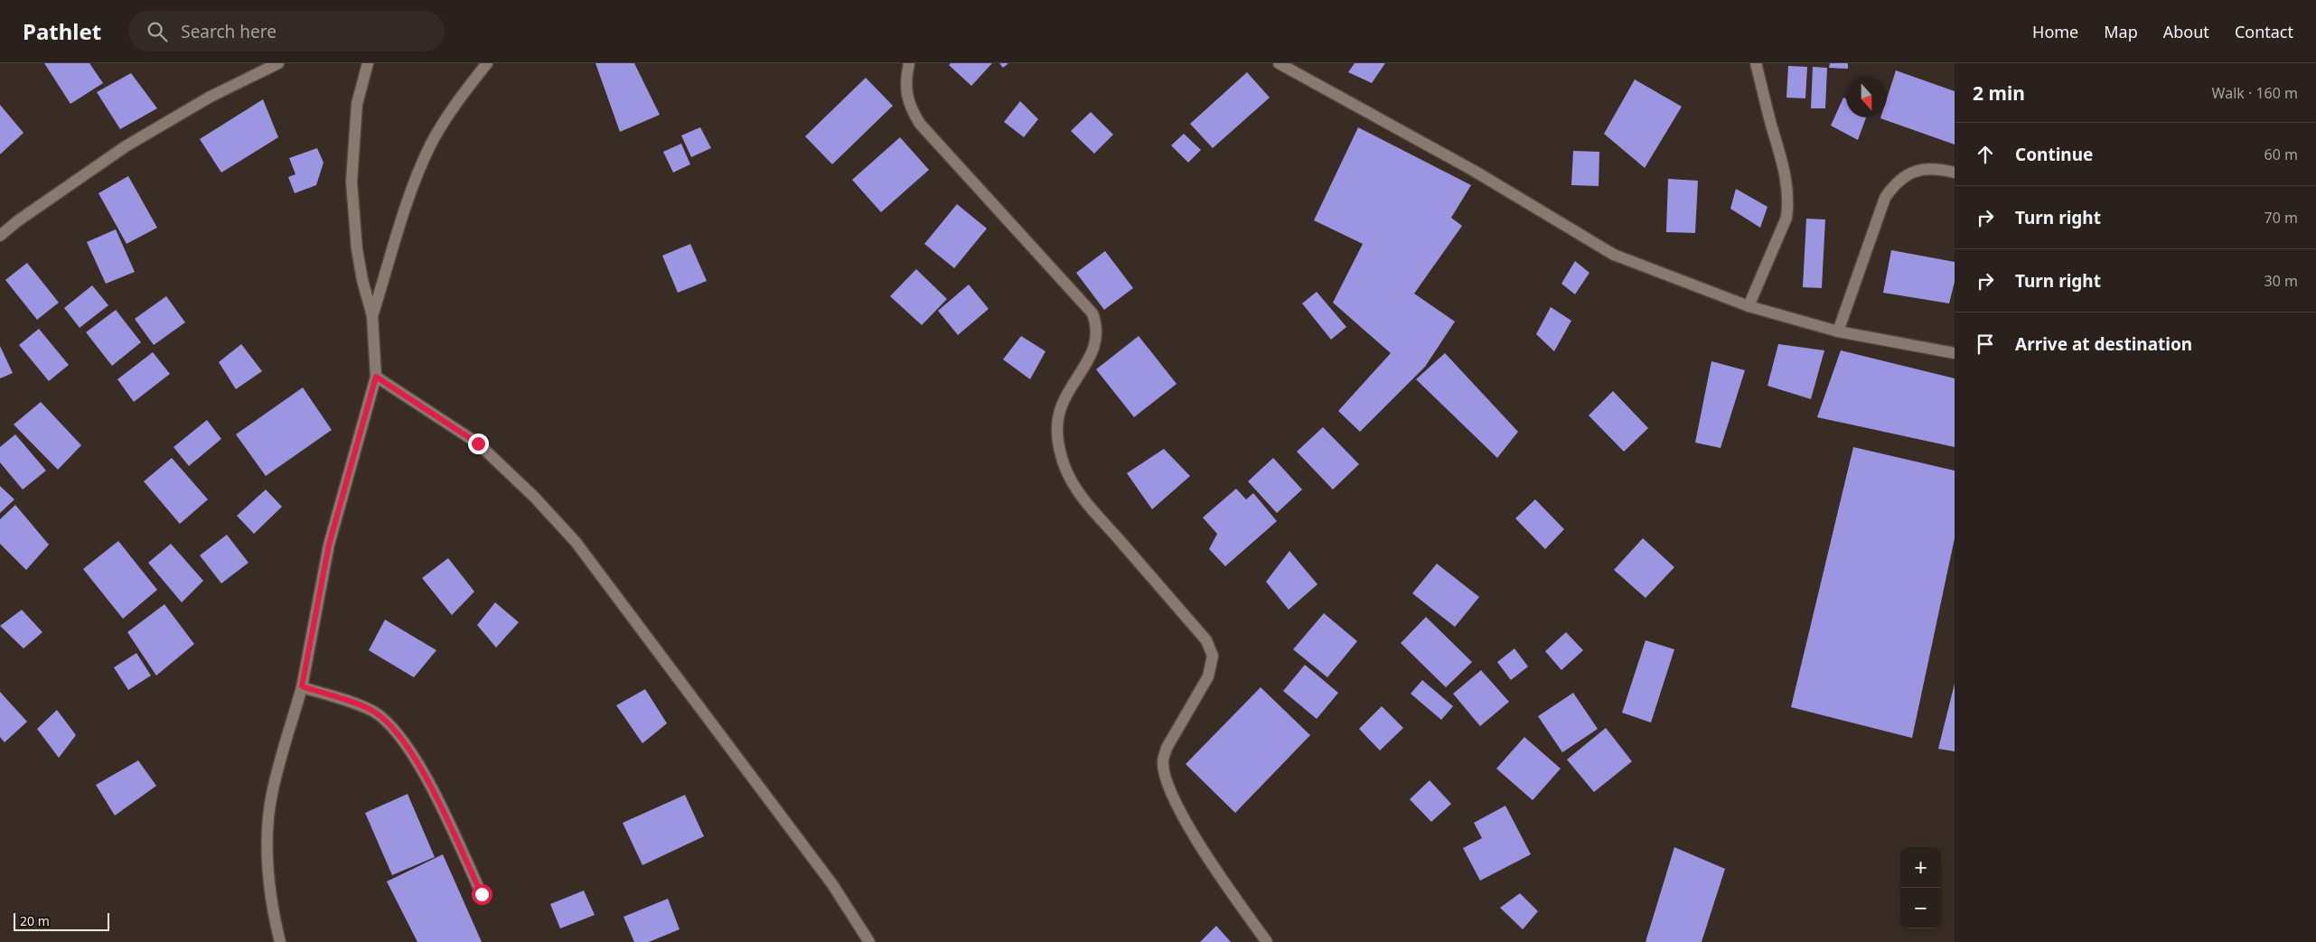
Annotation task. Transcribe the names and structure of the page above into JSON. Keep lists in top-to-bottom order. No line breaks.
{"scale_bar":"20 m","north":"bottom","page":{"header":"Pathlet","search":"Search here","nav":["Home","Map","About","Contact"],"heading":["2 min","Walk · 160 m"],"list":[["Continue","60 m"],["Turn right","70 m"],["Turn right","30 m"],"Arrive at destination"],"map_buttons":["+","−"],"scale":"20 m"}}
